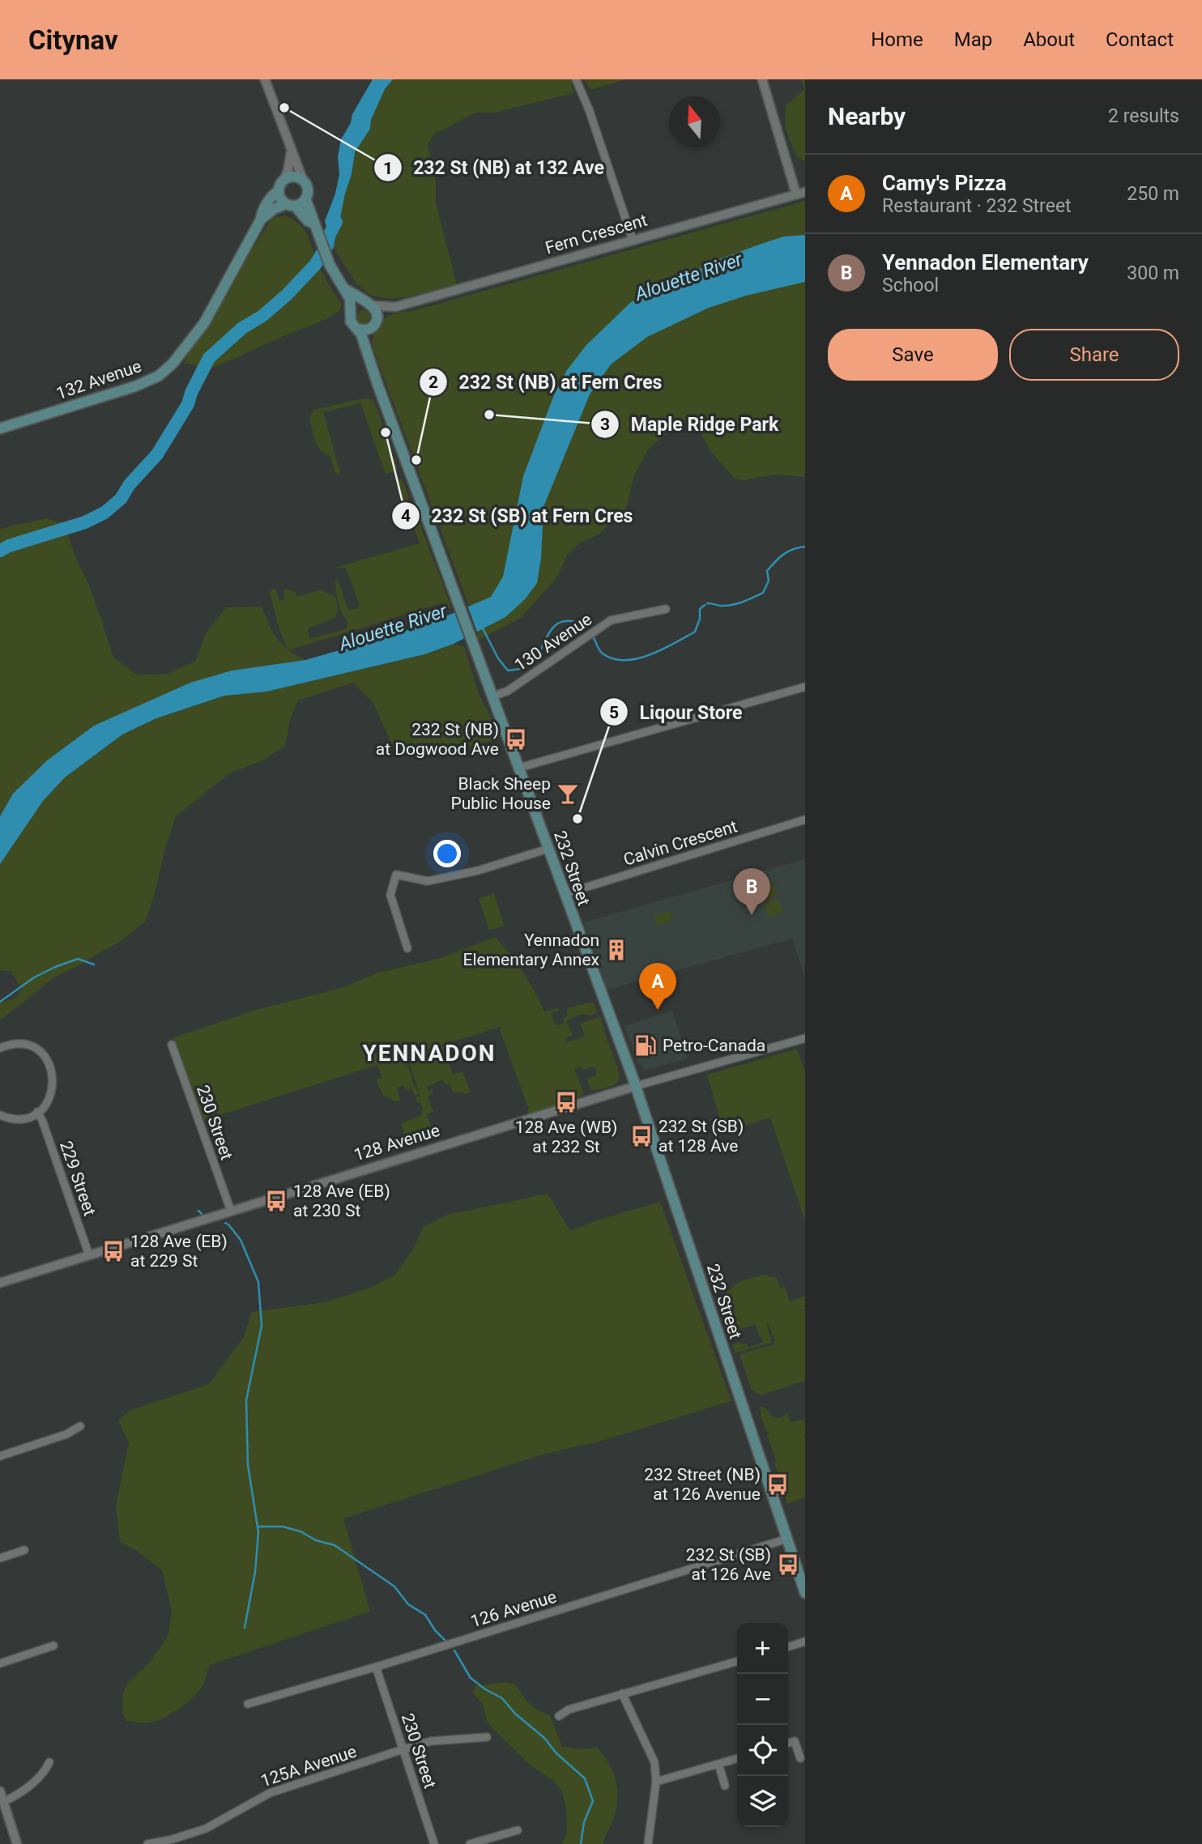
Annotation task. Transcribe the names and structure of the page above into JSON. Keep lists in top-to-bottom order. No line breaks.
{"streets":{"main road":["132 Avenue","232 Street"],"street":["Fern Crescent","130 Avenue","Calvin Crescent","230 Street","128 Avenue","229 Street","126 Avenue","125A Avenue"]},"crossings":[["Fern Crescent","232 Street"],["130 Avenue","232 Street"],["Calvin Crescent","232 Street"],["232 Street","128 Avenue"],["232 Street","126 Avenue"],["230 Street","128 Avenue"],["230 Street","126 Avenue"],["230 Street","125A Avenue"],["128 Avenue","229 Street"]],"districts":["YENNADON"],"water":["Alouette River"],"places":{"other":["232 St (NB) at 132 Ave","Maple Ridge Park","232 St (SB) at Fern Cres","232 St (NB) at Fern Cres","Liqour Store"],"bus stop":["232 St (NB) at Dogwood Ave","128 Ave (WB) at 232 St","232 St (SB) at 128 Ave","128 Ave (EB) at 230 St","128 Ave (EB) at 229 St","232 Street (NB) at 126 Avenue","232 St (SB) at 126 Ave"],"bar":["Black Sheep Public House"],"building":["Yennadon Elementary Annex"],"fuel station":["Petro-Canada"]},"north":"top","page":{"header":"Citynav","nav":["Home","Map","About","Contact"],"heading":["Nearby","2 results"],"list":[{"mark":"A","name":"Camy's Pizza","note":"Restaurant · 232 Street","value":"250 m"},{"mark":"B","name":"Yennadon Elementary","note":"School","value":"300 m"}],"buttons":["Save","Share"],"pins":["B","A"],"map_buttons":["+","−"]}}
